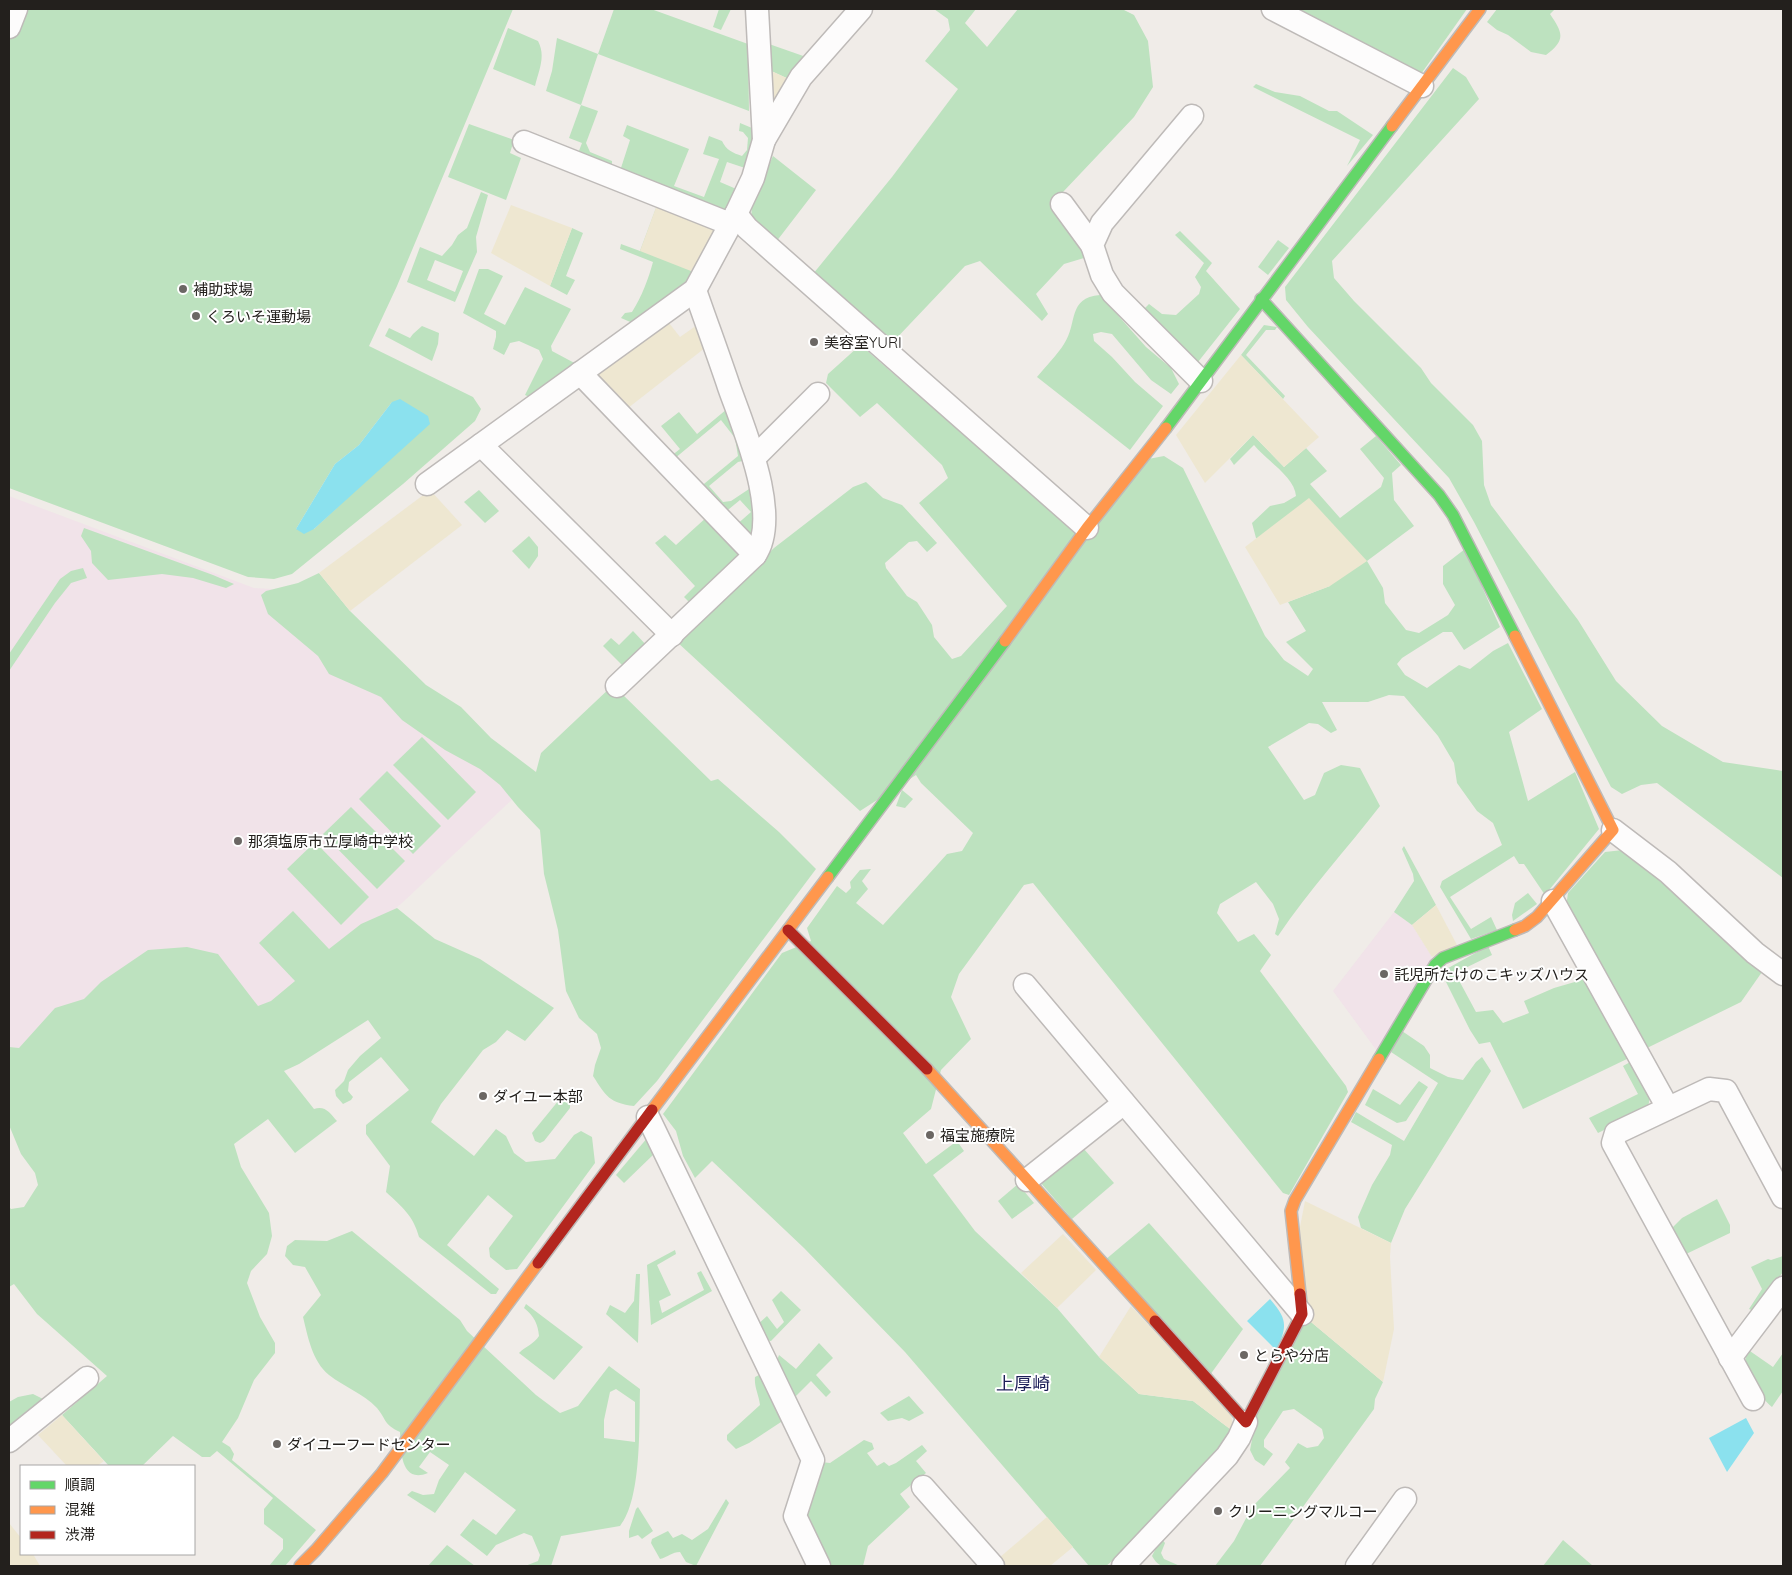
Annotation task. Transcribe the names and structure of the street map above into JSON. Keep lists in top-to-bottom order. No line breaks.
{"districts":["上厚崎"],"places":["補助球場","くろいそ運動場","美容室YURI","那須塩原市立厚崎中学校","託児所たけのこキッズハウス","ダイユー本部","福宝施療院","とらや分店","ダイユーフードセンター","クリーニングマルコー"],"legend":["順調","混雑","渋滞"]}
